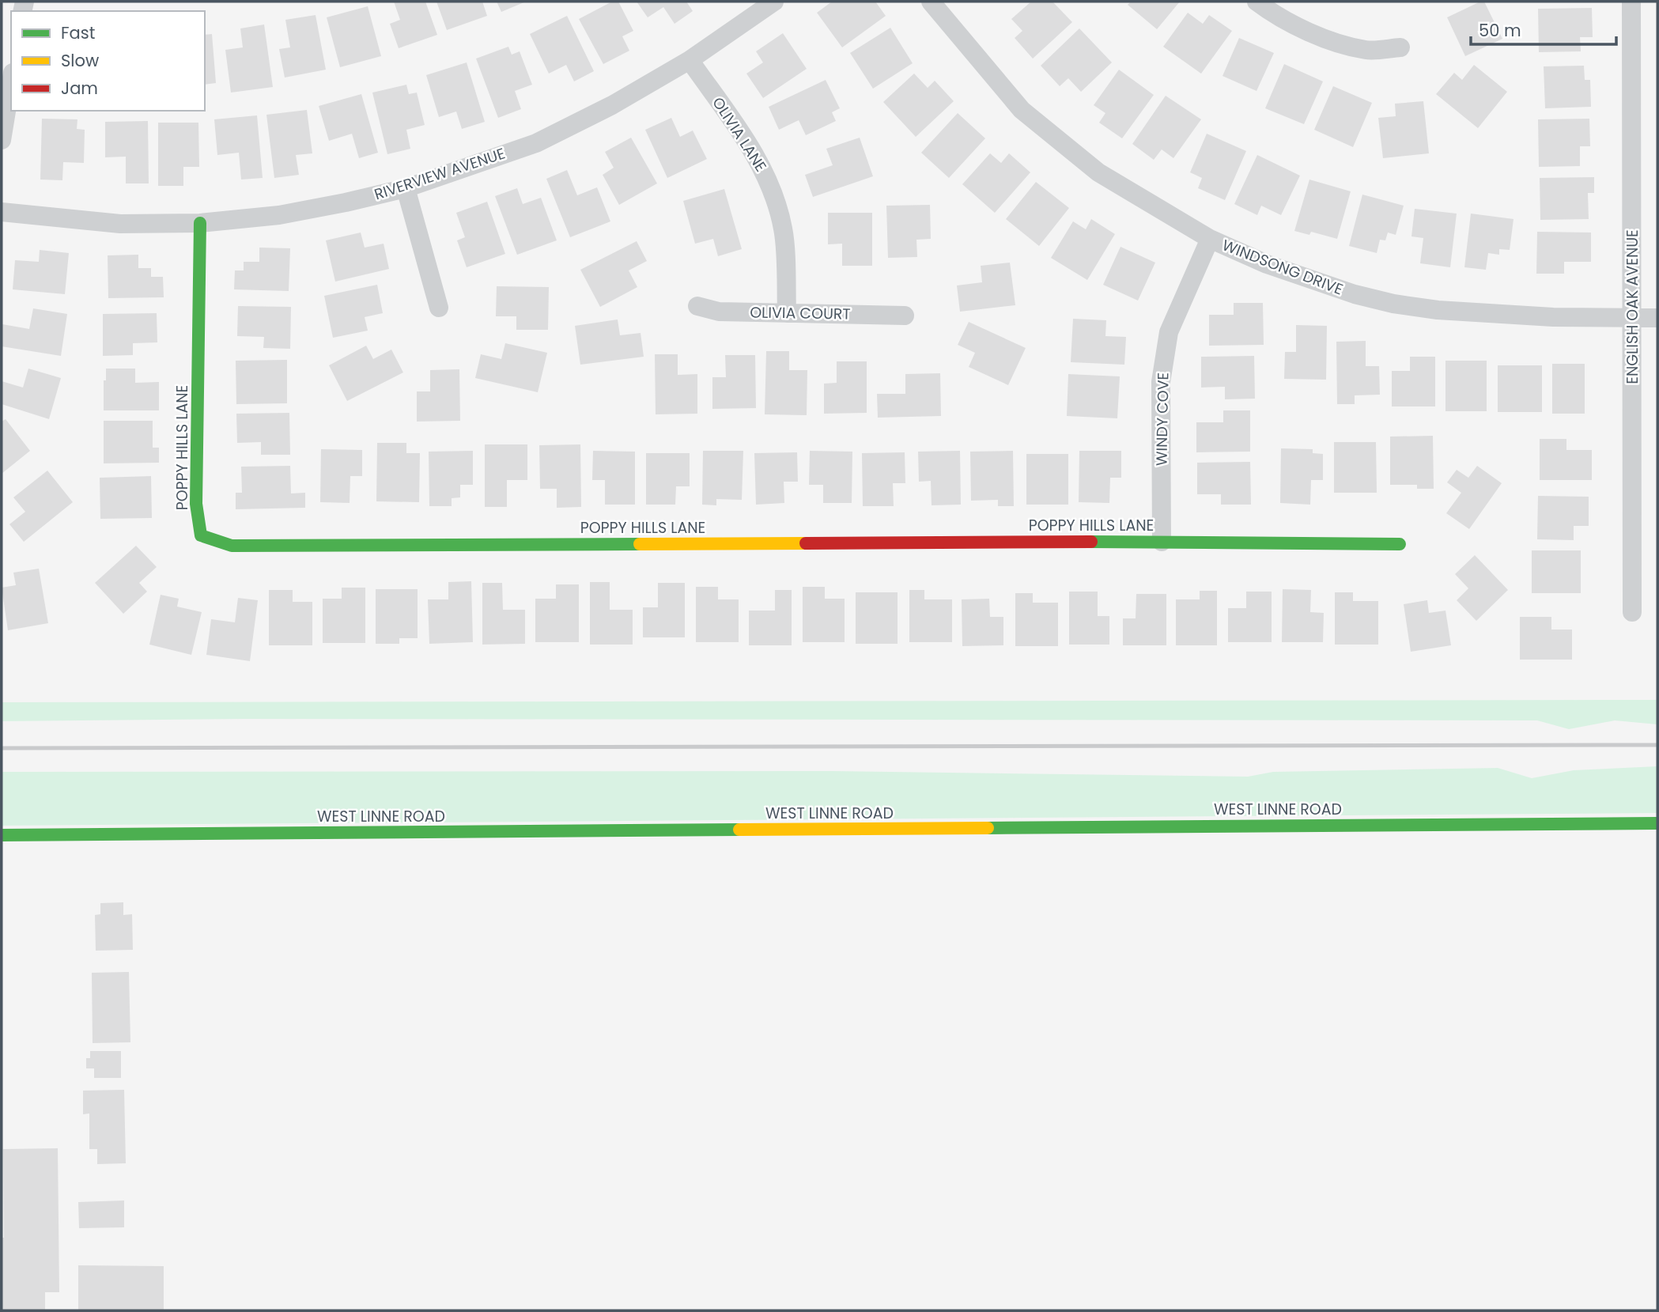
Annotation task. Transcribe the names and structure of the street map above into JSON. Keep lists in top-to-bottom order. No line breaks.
{"streets":{"main road":["POPPY HILLS LANE","WEST LINNE ROAD"],"street":["OLIVIA LANE","RIVERVIEW AVENUE","WINDSONG DRIVE","ENGLISH OAK AVENUE","OLIVIA COURT","WINDY COVE"]},"crossings":[["OLIVIA LANE","RIVERVIEW AVENUE"],["OLIVIA LANE","OLIVIA COURT"],["RIVERVIEW AVENUE","POPPY HILLS LANE"],["WINDSONG DRIVE","ENGLISH OAK AVENUE"],["WINDSONG DRIVE","WINDY COVE"],["WINDY COVE","POPPY HILLS LANE"]],"legend":["Fast","Slow","Jam"],"scale_bar":"50 m"}
